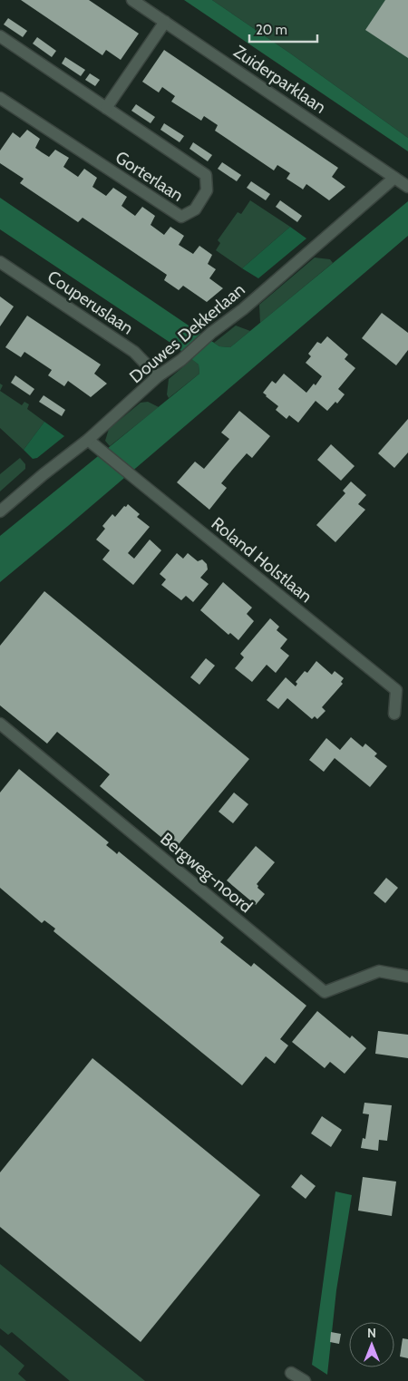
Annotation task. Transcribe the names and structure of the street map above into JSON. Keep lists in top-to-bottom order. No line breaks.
{"streets":{"street":["Zuiderparklaan","Gorterlaan","Couperuslaan","Douwes Dekkerlaan","Roland Holstlaan","Bergweg-noord"]},"crossings":[["Zuiderparklaan","Douwes Dekkerlaan"],["Couperuslaan","Douwes Dekkerlaan"],["Douwes Dekkerlaan","Roland Holstlaan"]],"scale_bar":"20 m","north":"top"}
